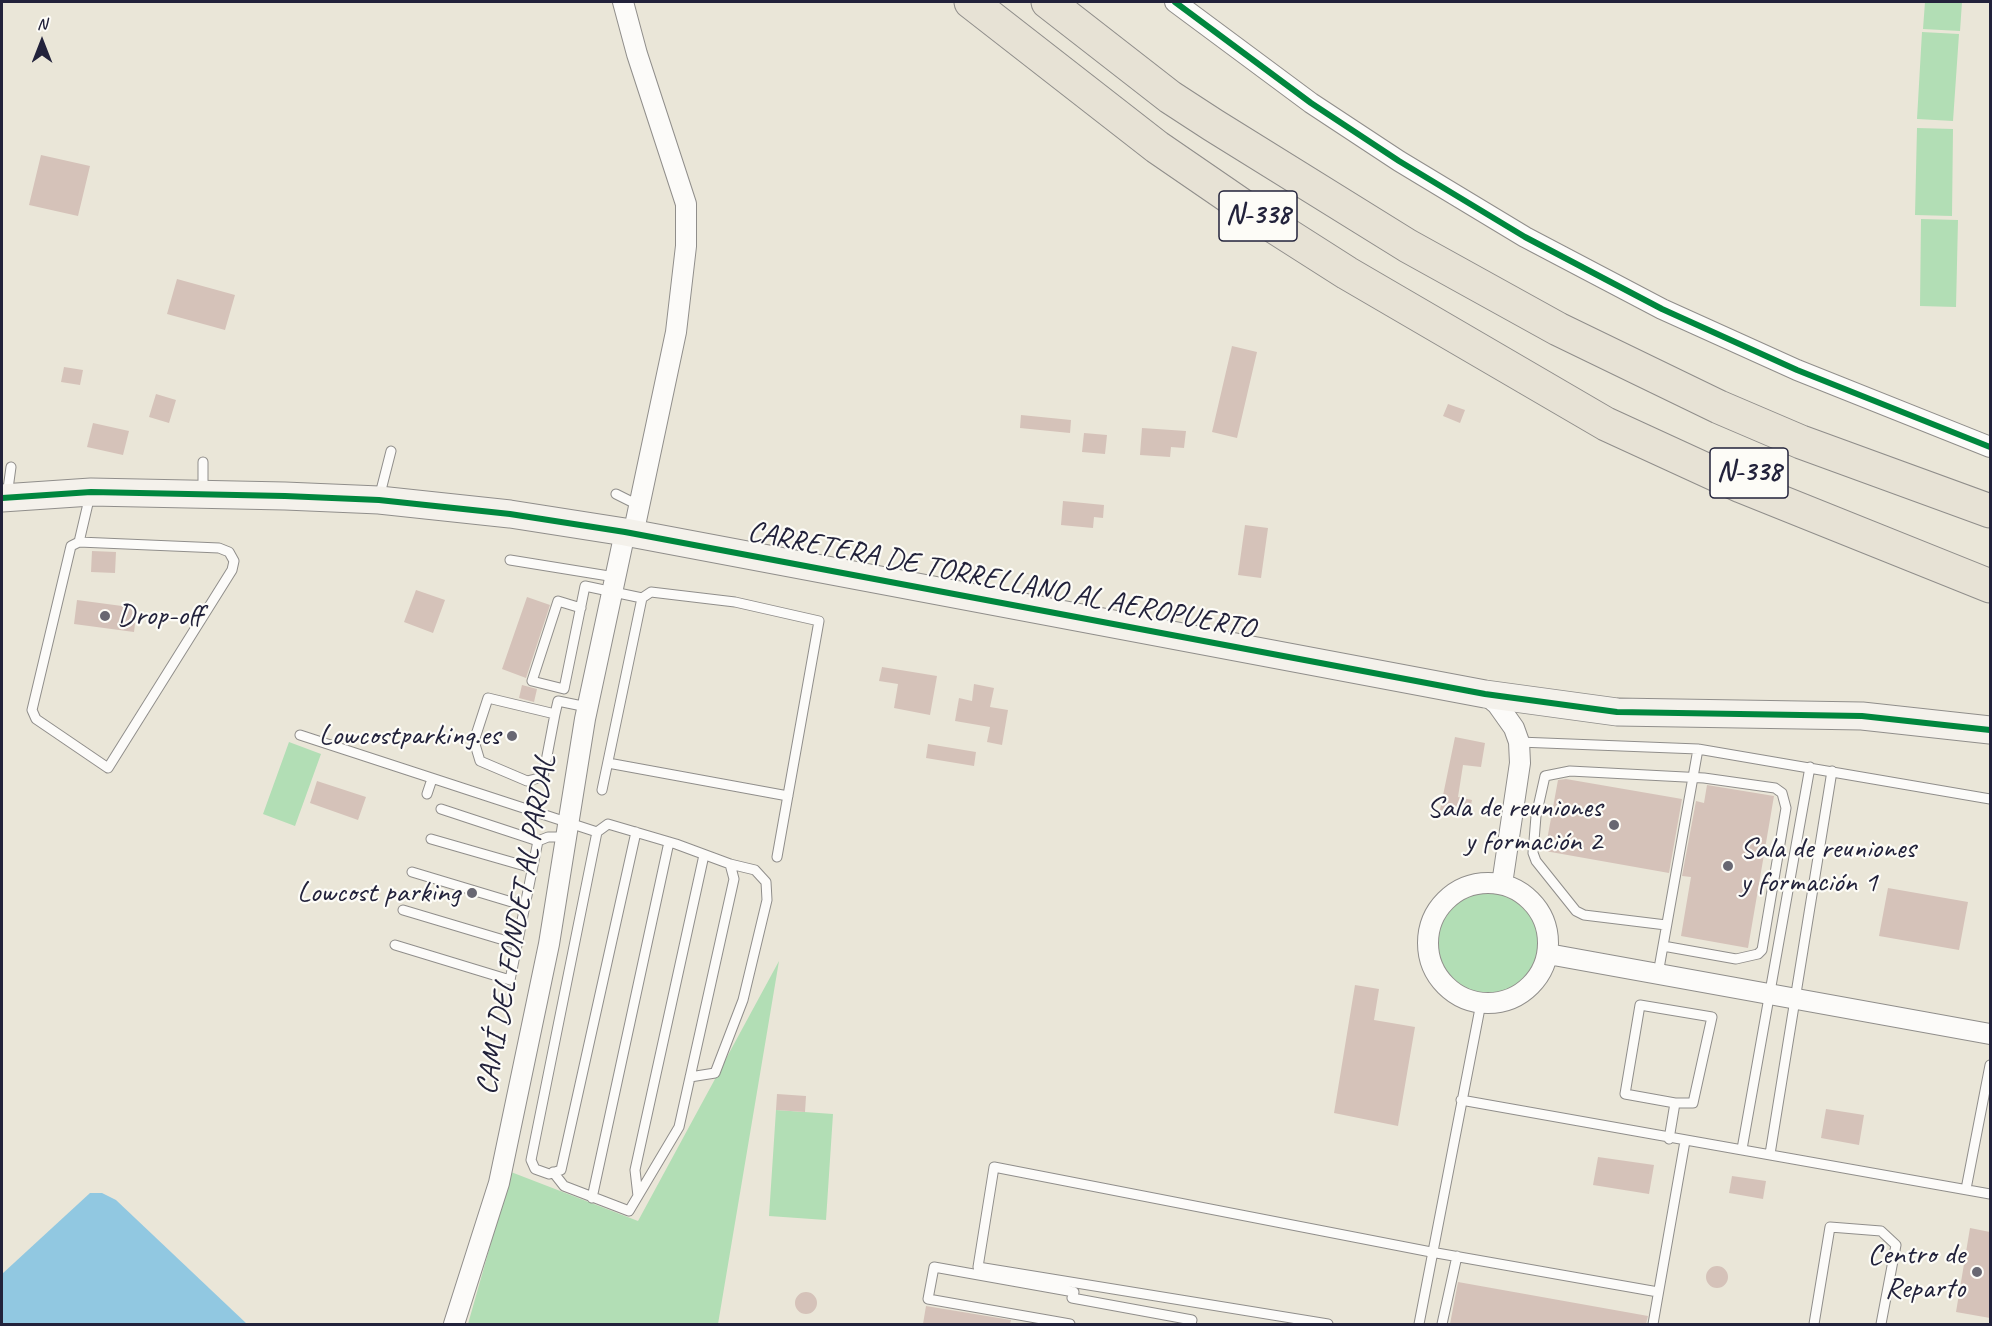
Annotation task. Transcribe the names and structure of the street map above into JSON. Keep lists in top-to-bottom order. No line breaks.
{"streets":{"highway":["N-338"],"street":["CARRETERA DE TORRELLANO AL AEROPUERTO","CAMÍ DEL FONDET AL PARDAL"]},"crossings":[["CARRETERA DE TORRELLANO AL AEROPUERTO","CAMÍ DEL FONDET AL PARDAL"]],"places":["Drop-off","Lowcostparking.es","Sala de reuniones y formación 2","Sala de reuniones y formación 1","Lowcost parking","Centro de Reparto"],"north":"top"}
